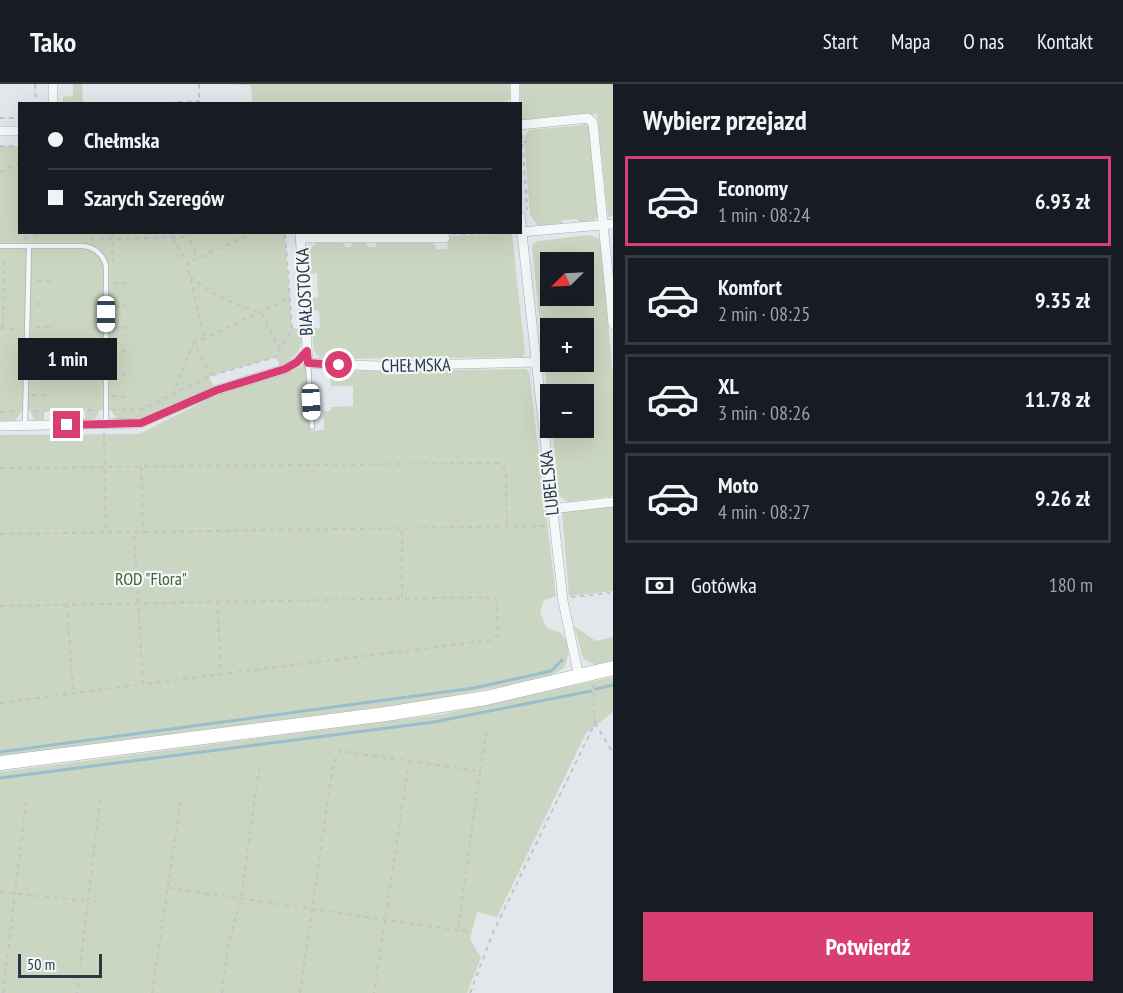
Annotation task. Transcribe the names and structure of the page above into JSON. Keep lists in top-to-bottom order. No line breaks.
{"streets":{"street":["BIAŁOSTOCKA","CHEŁMSKA","LUBELSKA"]},"crossings":[["CHEŁMSKA","LUBELSKA"]],"parks":["ROD \"Flora\""],"scale_bar":"50 m","north":"bottom left","page":{"header":"Tako","nav":["Start","Mapa","O nas","Kontakt"],"heading":"Wybierz przejazd","banner":["Chełmska","Szarych Szeregów"],"list":[{"name":"Economy","note":"1 min · 08:24","value":"6.93 zł"},{"name":"Komfort","note":"2 min · 08:25","value":"9.35 zł"},{"name":"XL","note":"3 min · 08:26","value":"11.78 zł"},{"name":"Moto","note":"4 min · 08:27","value":"9.26 zł"}],"map_buttons":["+","−"],"bubble":"1 min","pay":["Gotówka","180 m"],"buttons":"Potwierdź","scale":"50 m"}}
